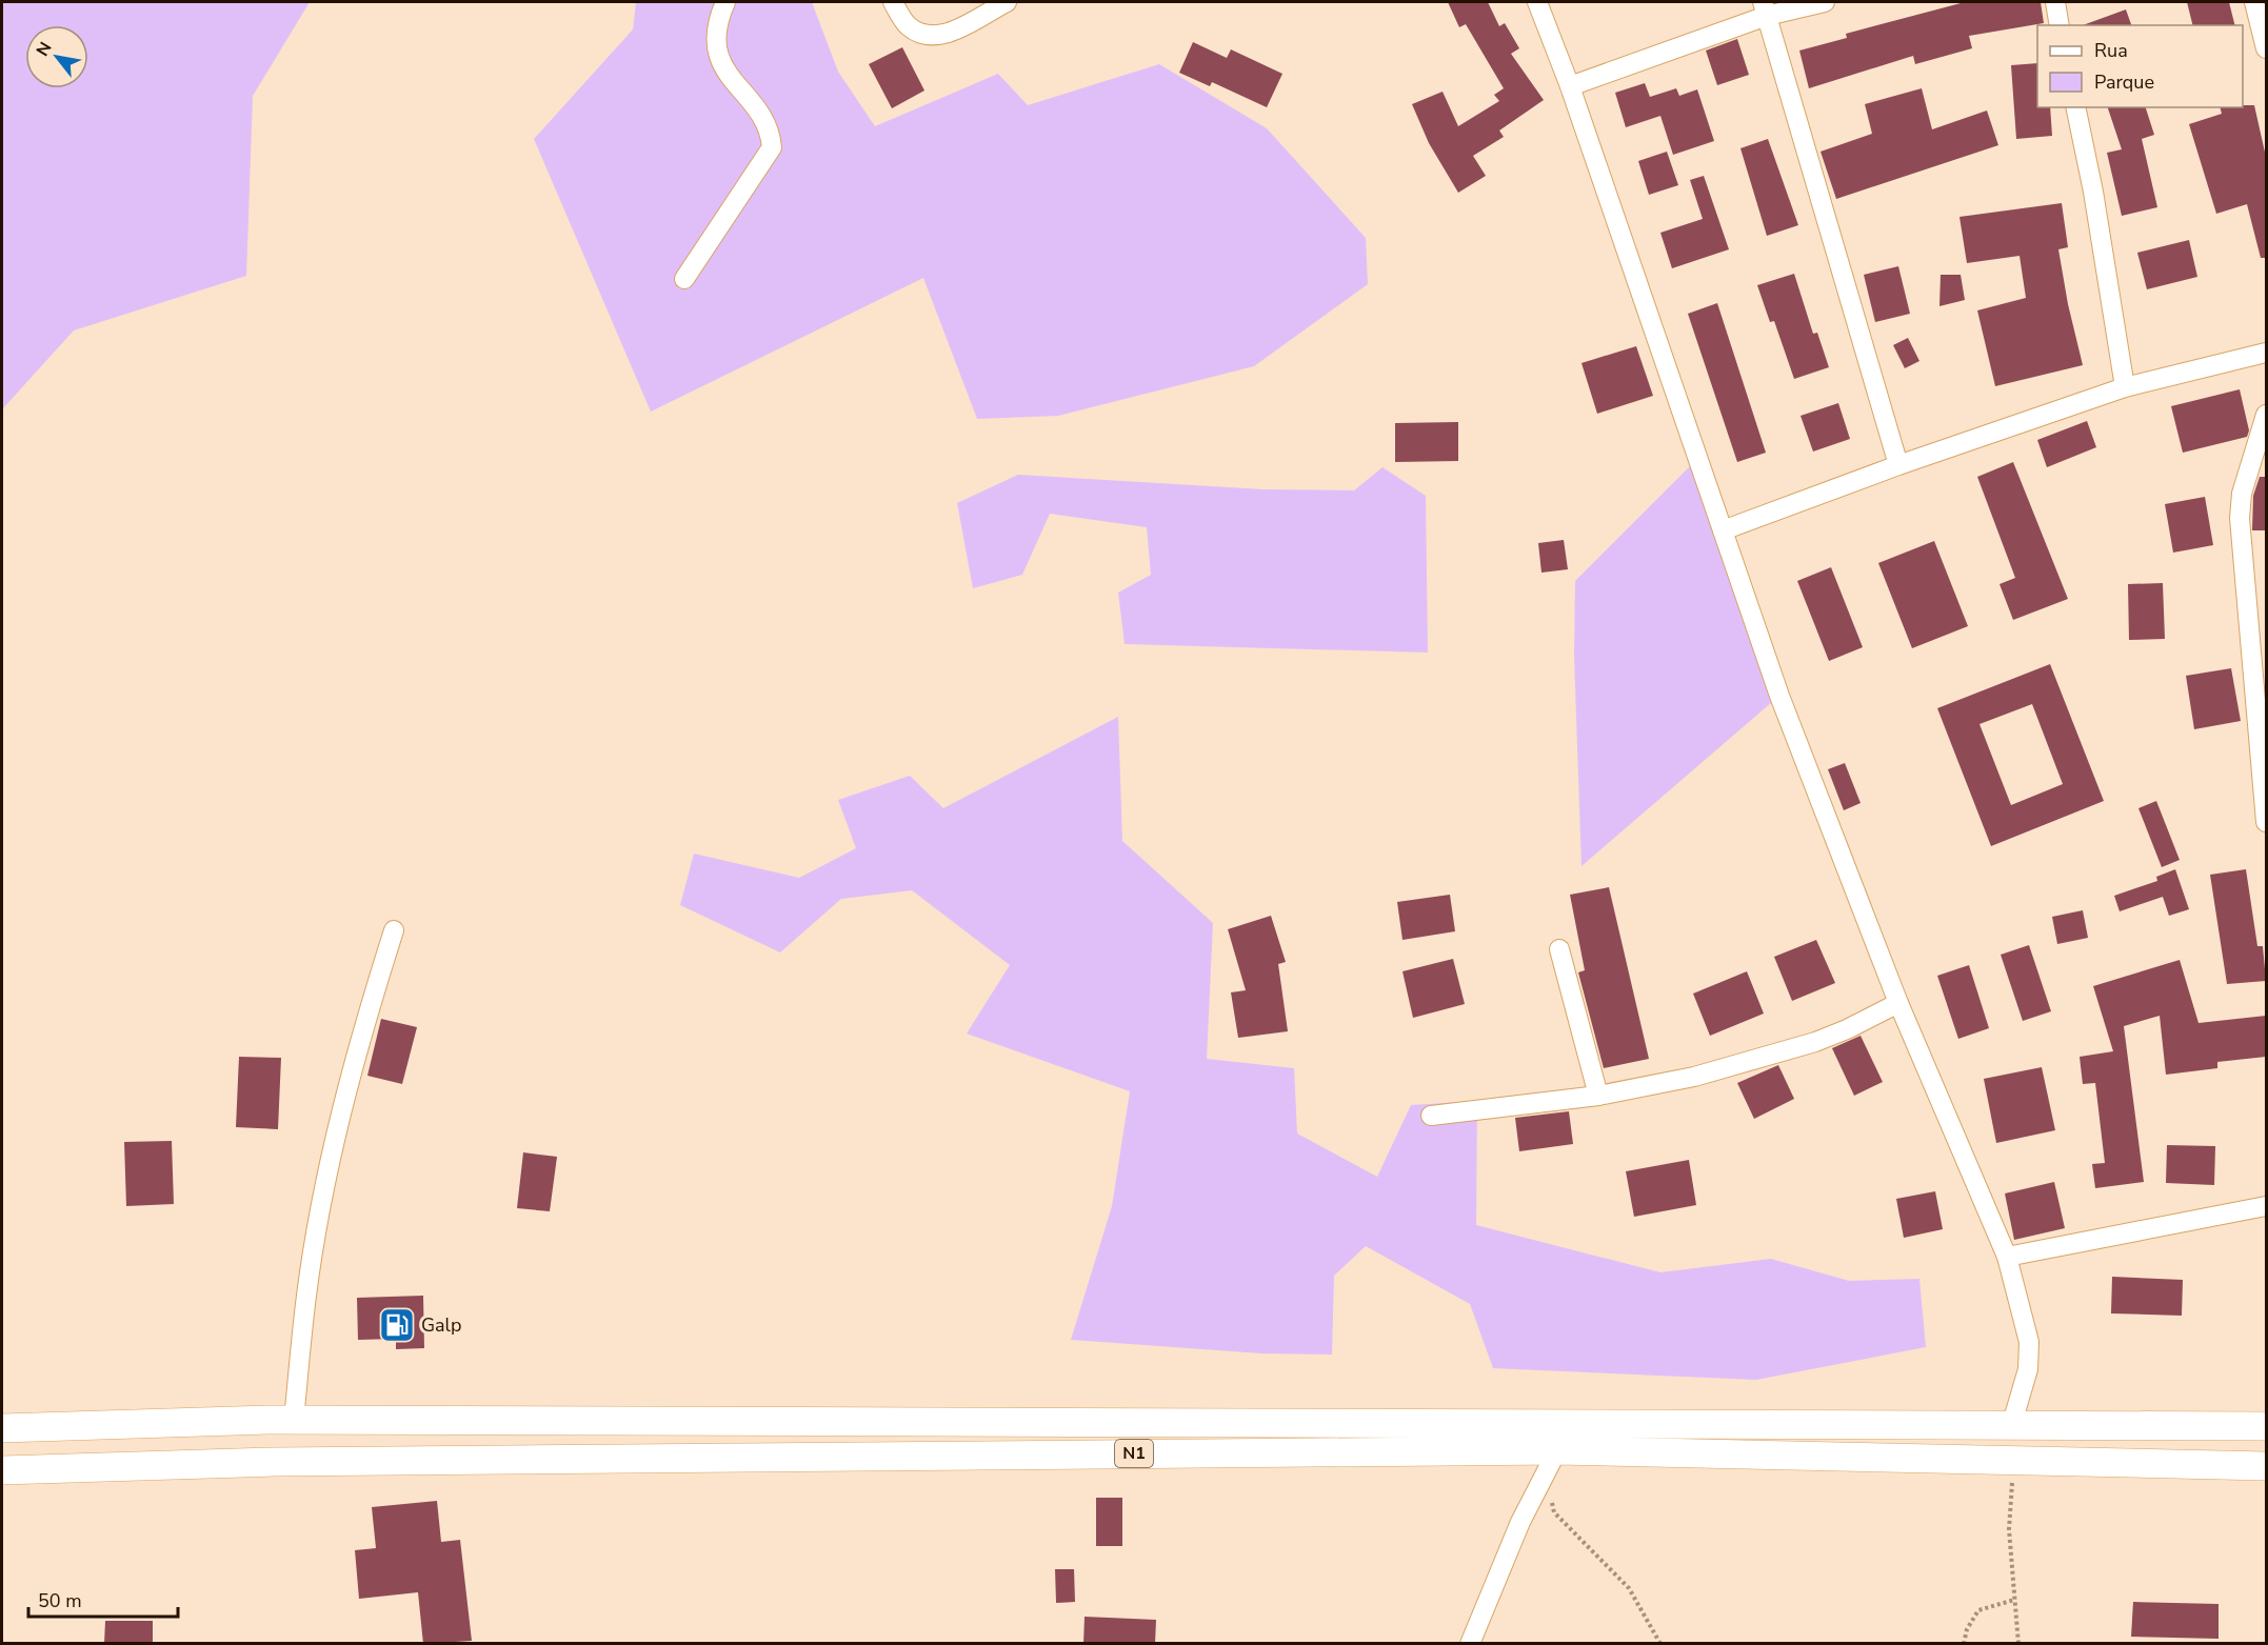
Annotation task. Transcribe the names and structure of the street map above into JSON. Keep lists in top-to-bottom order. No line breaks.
{"streets":{"main road":["N1"]},"places":{"fuel station":["Galp"]},"legend":["Rua","Parque"],"scale_bar":"50 m","north":"top left"}
